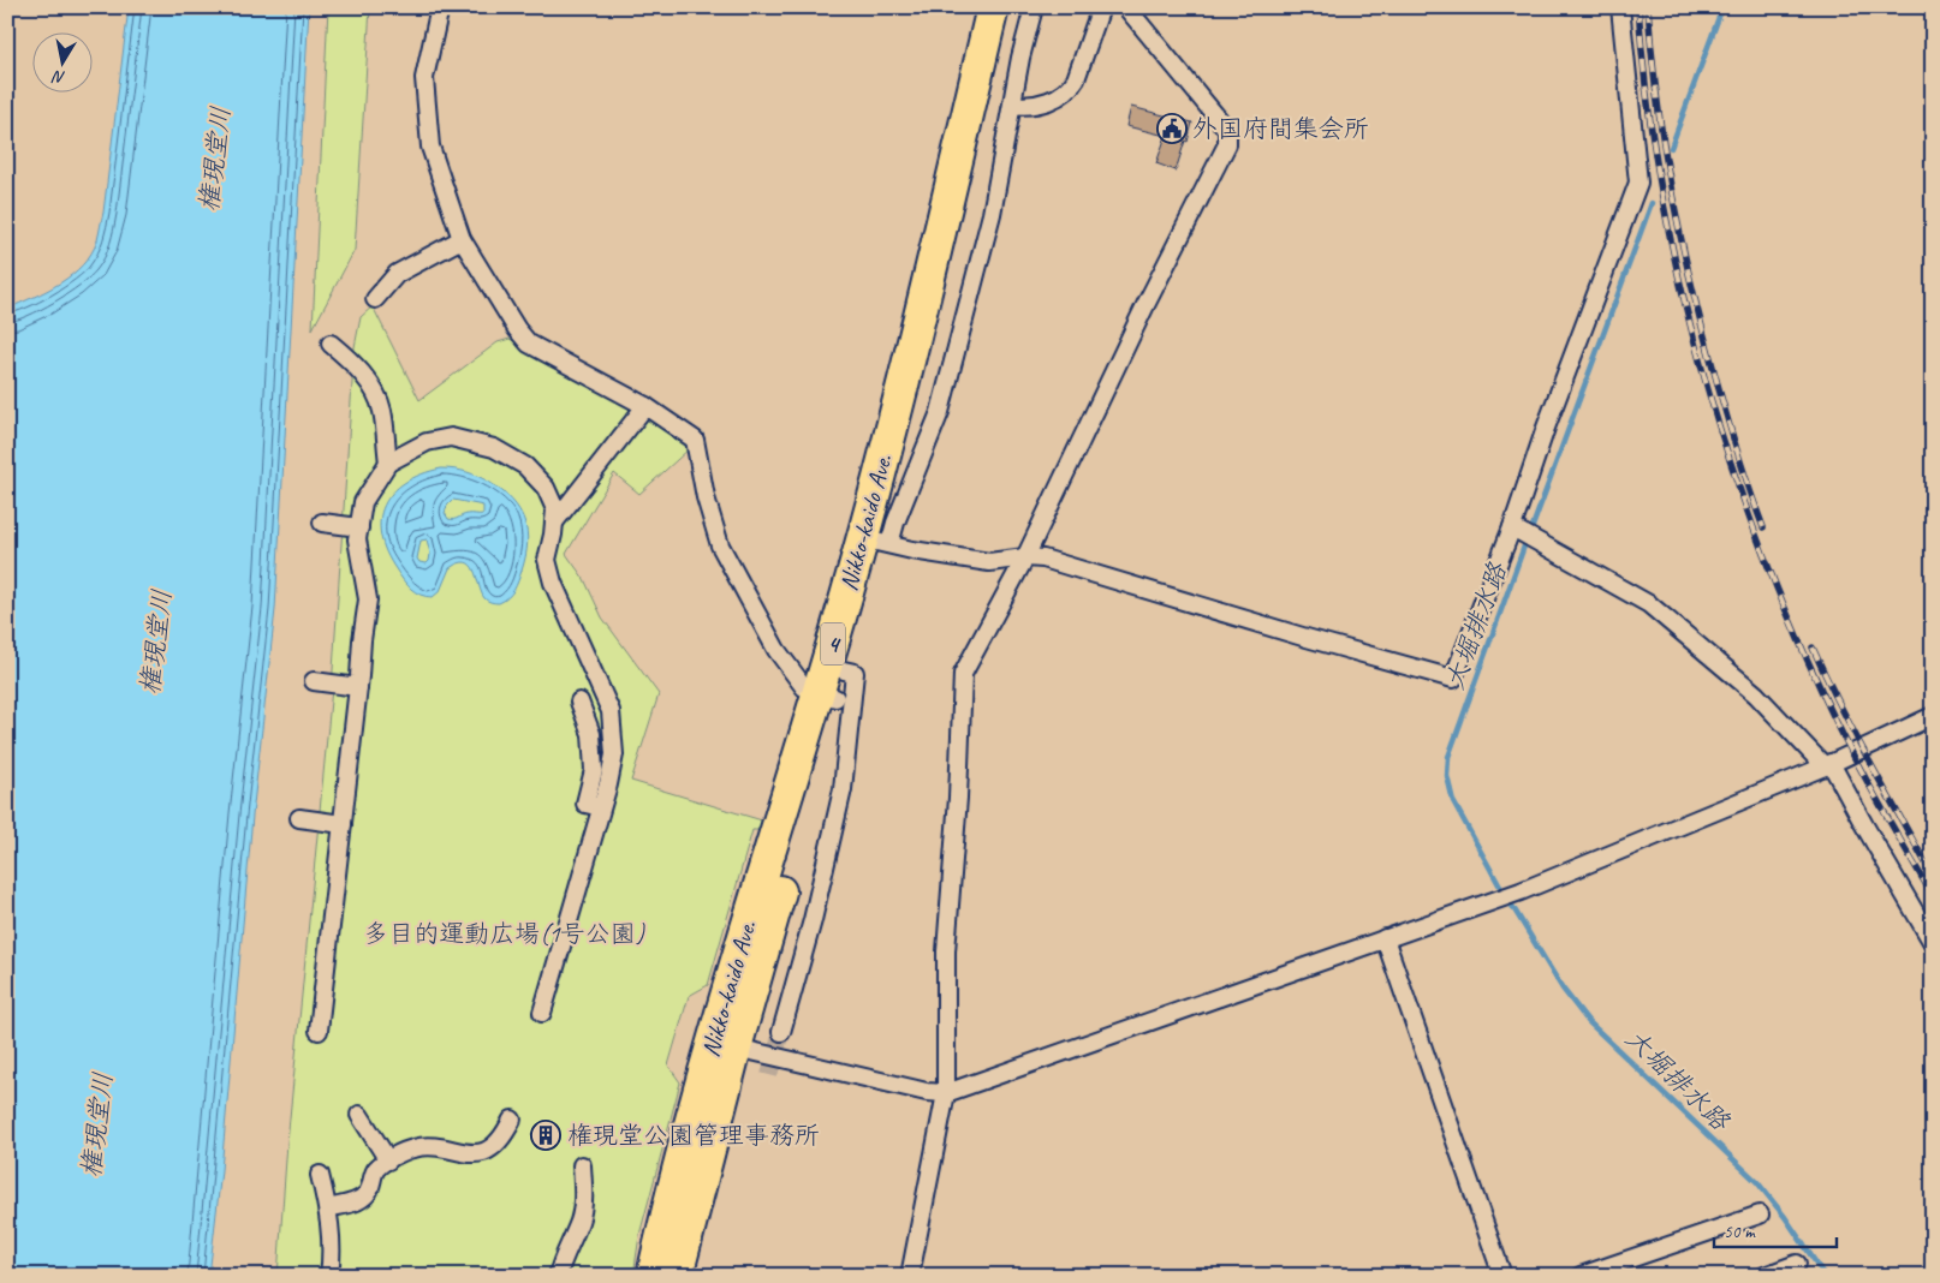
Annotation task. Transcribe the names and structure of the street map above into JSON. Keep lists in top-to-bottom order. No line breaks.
{"streets":{"highway":["Nikko-kaido Ave.","4"]},"water":["権現堂川","大堀排水路"],"parks":["多目的運動広場(1号公園)"],"places":{"public building":["外国府間集会所"],"building":["権現堂公園管理事務所"]},"scale_bar":"50 m","north":"bottom"}
